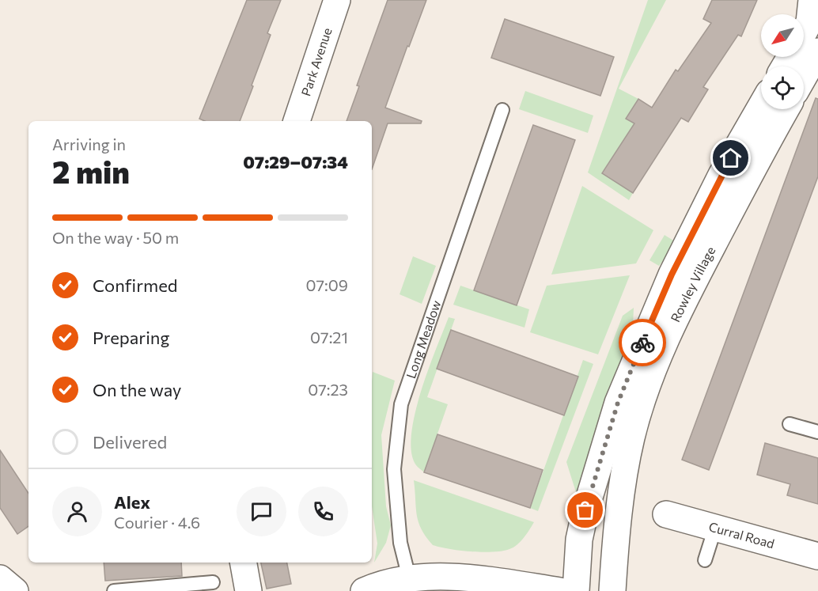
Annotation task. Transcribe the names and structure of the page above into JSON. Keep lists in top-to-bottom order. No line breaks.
{"streets":{"main road":["Park Avenue","Rowley Village","Curral Road"],"lane":["Long Meadow"]},"north":"bottom left","page":{"heading":["2 min","Arriving in","07:29–07:34"],"panel":["Alex","Courier · 4.6"],"bar":"On the way · 50 m","list":[["Confirmed","07:09"],["Preparing","07:21"],["On the way","07:23"],"Delivered"]}}
